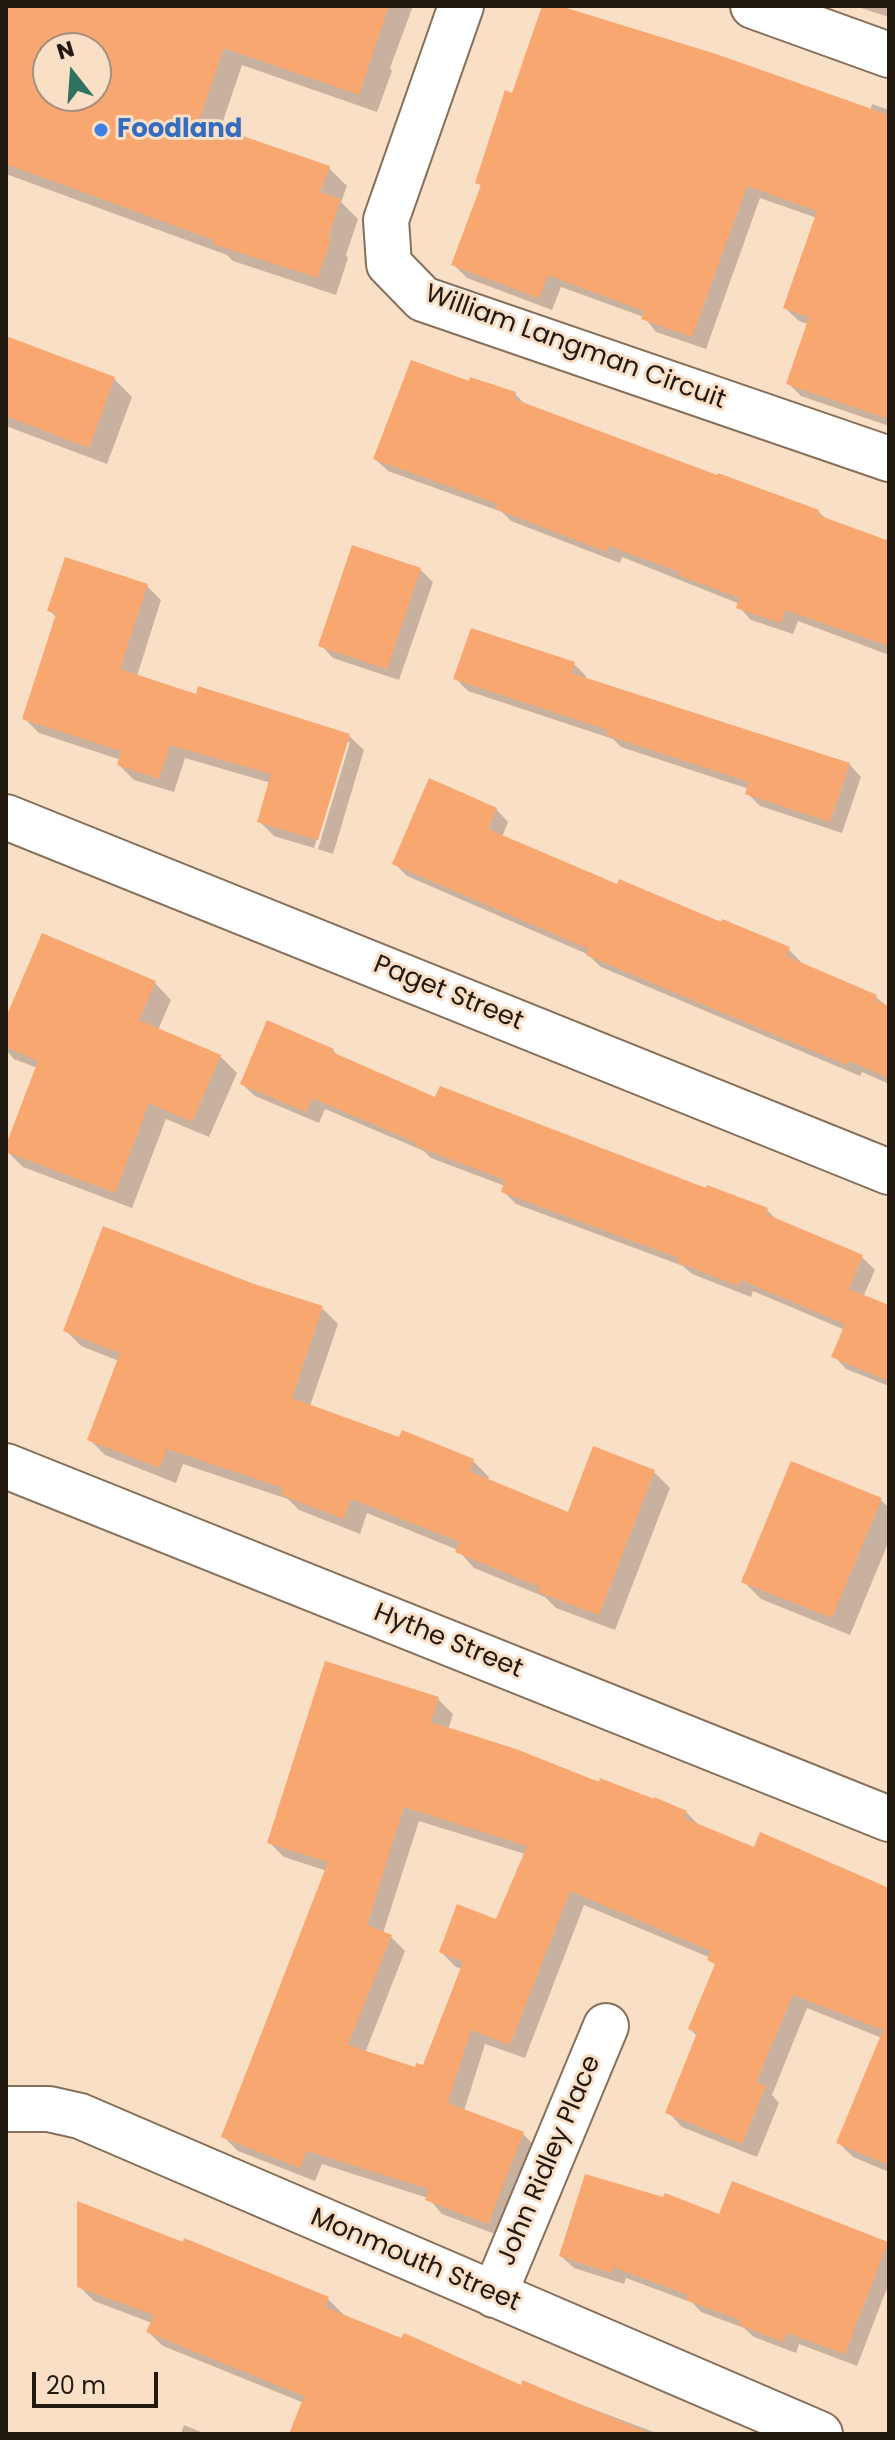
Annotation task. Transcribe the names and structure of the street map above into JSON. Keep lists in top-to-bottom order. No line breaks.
{"streets":{"street":["William Langman Circuit","Paget Street","Hythe Street","John Ridley Place","Monmouth Street"]},"crossings":[["John Ridley Place","Monmouth Street"]],"places":["Foodland"],"scale_bar":"20 m","north":"top"}
